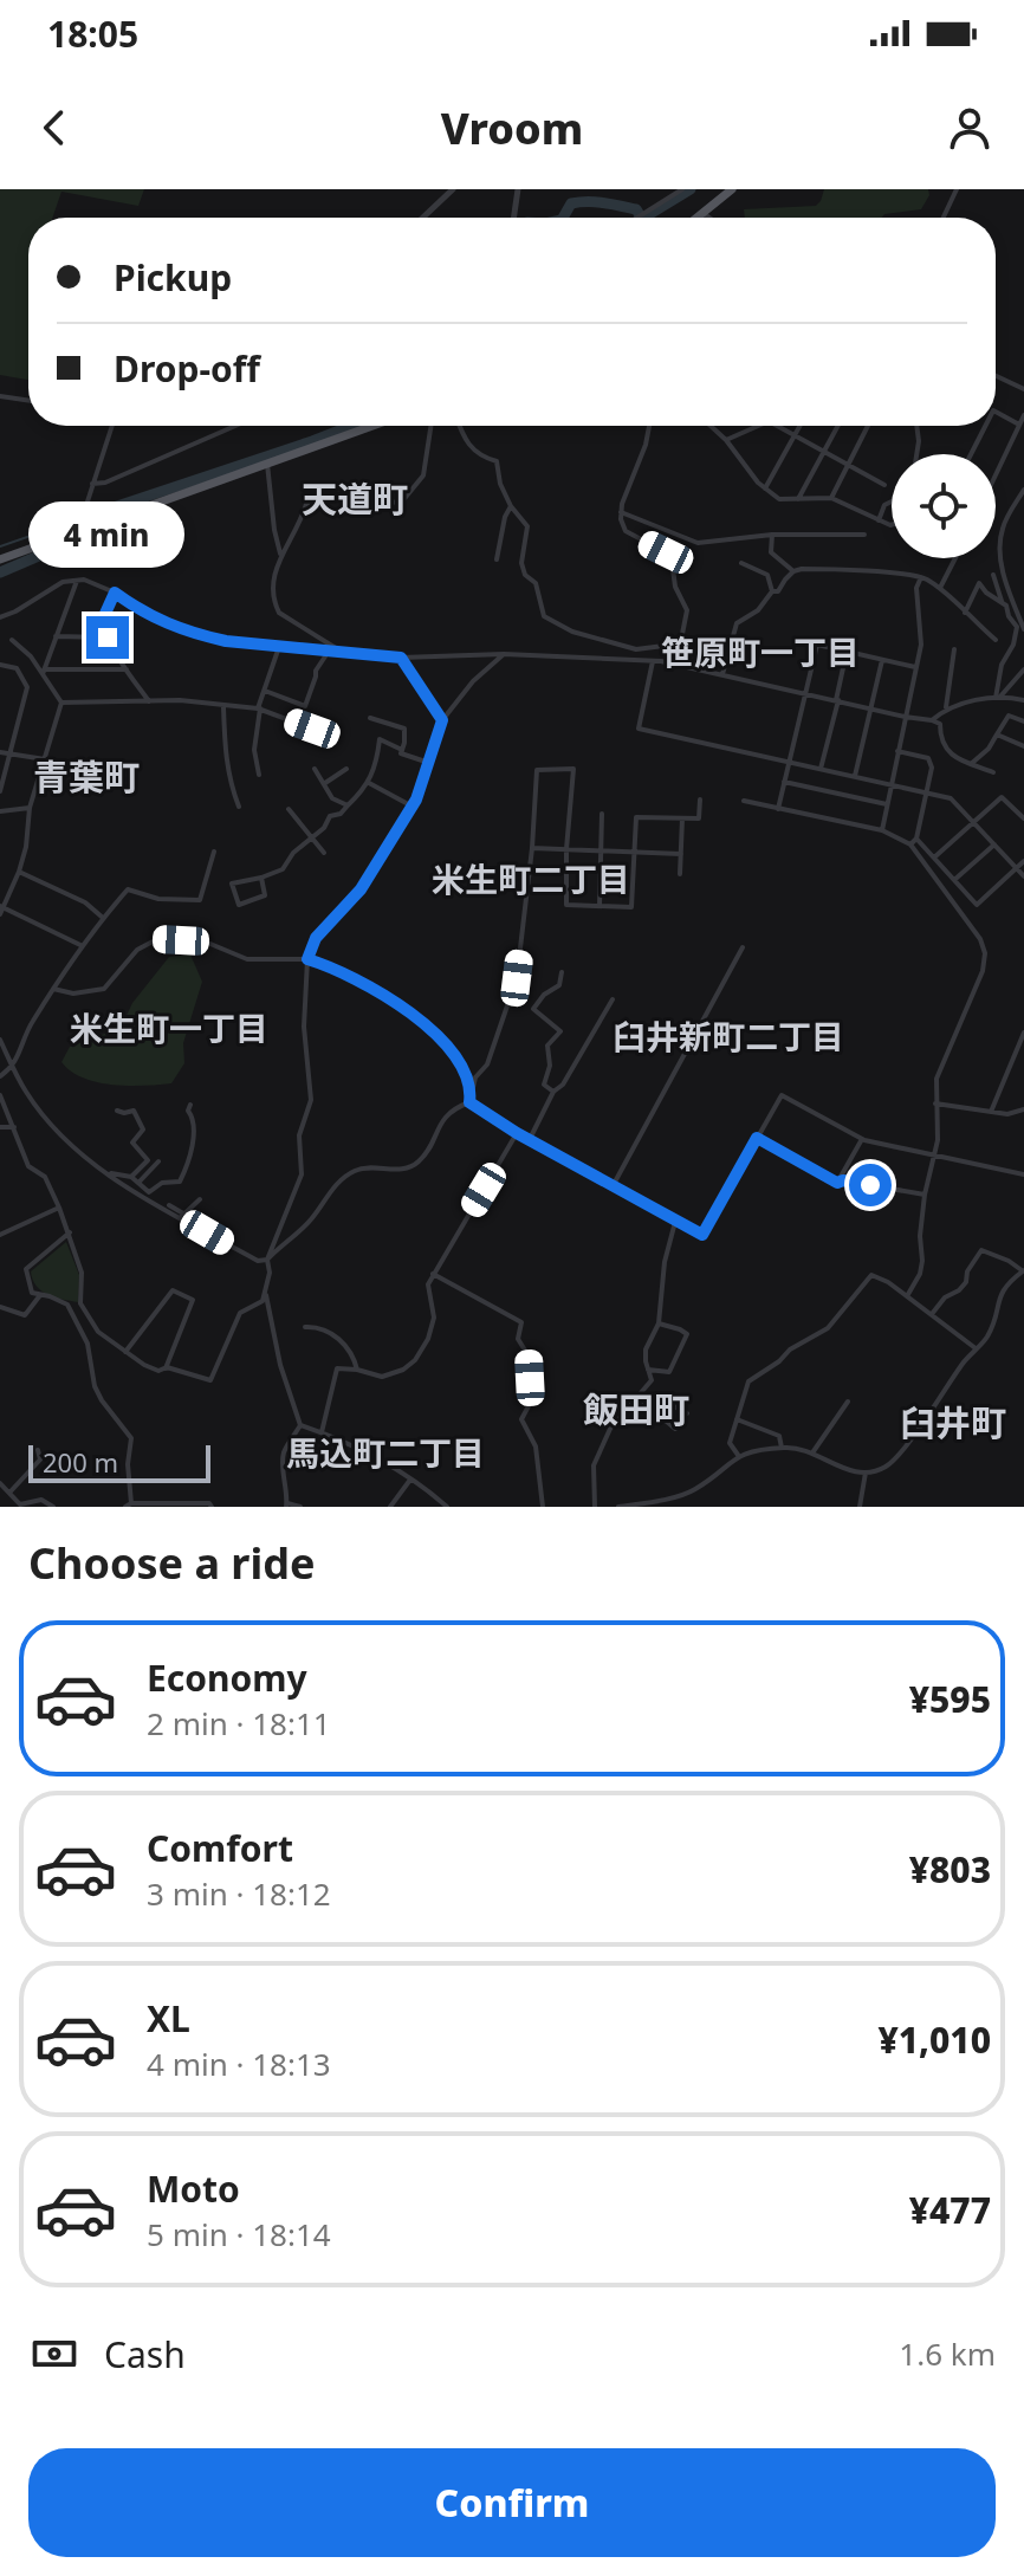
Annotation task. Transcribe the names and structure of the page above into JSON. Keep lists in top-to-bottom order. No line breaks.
{"districts":["天道町","笹原町一丁目","青葉町","米生町二丁目","米生町一丁目","臼井新町二丁目","飯田町","臼井町","馬込町二丁目"],"scale_bar":"200 m","page":{"status":"18:05","header":"Vroom","banner":["Pickup","Drop-off"],"bubble":"4 min","scale":"200 m","heading":"Choose a ride","list":[{"name":"Economy","note":"2 min · 18:11","value":"¥595"},{"name":"Comfort","note":"3 min · 18:12","value":"¥803"},{"name":"XL","note":"4 min · 18:13","value":"¥1,010"},{"name":"Moto","note":"5 min · 18:14","value":"¥477"}],"pay":["Cash","1.6 km"],"buttons":"Confirm"}}
